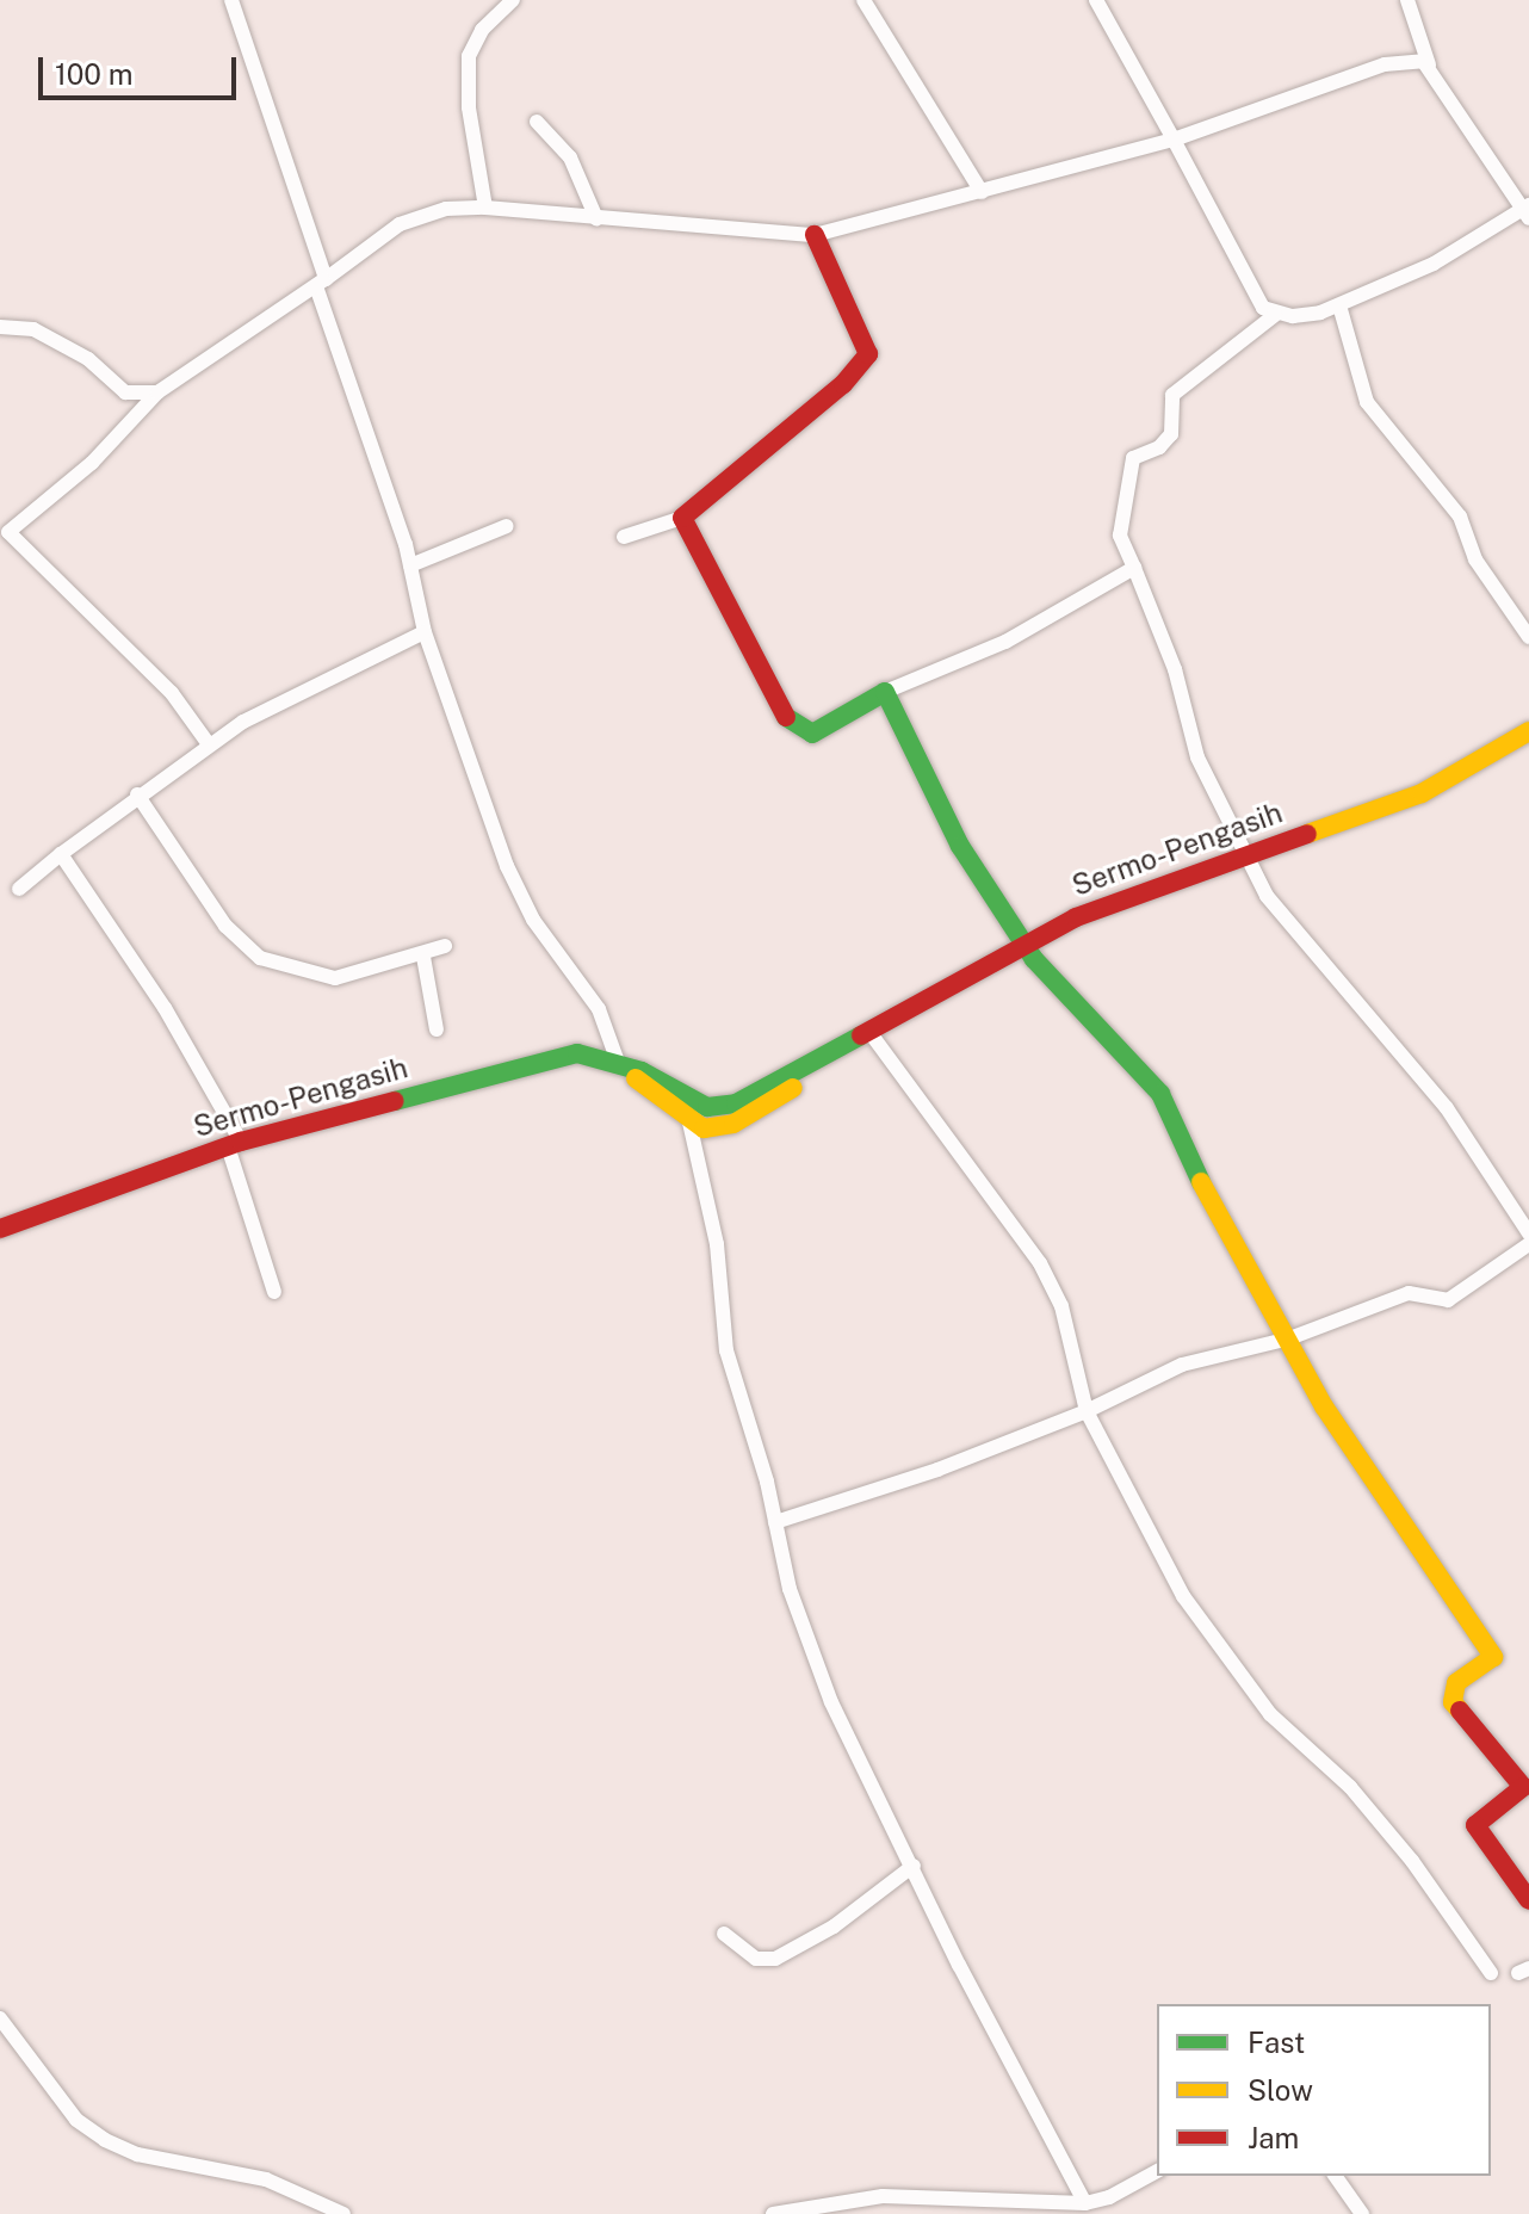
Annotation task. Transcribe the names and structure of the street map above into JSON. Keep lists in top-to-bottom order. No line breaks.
{"streets":{"street":["Sermo-Pengasih"]},"legend":["Fast","Slow","Jam"],"scale_bar":"100 m"}
